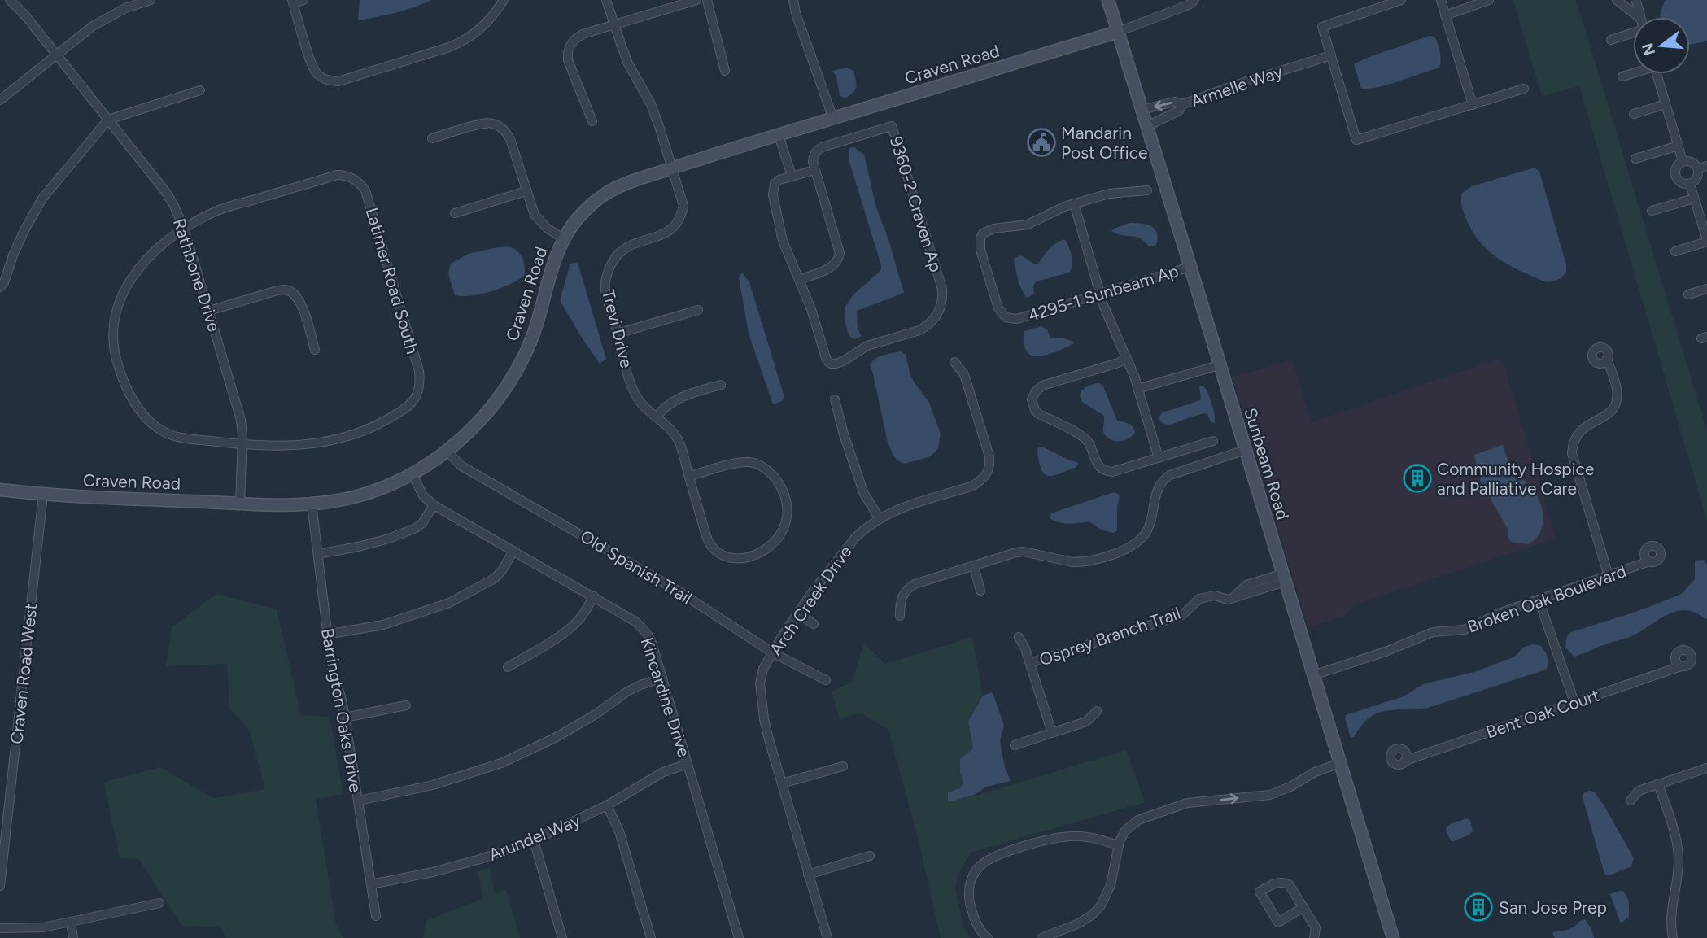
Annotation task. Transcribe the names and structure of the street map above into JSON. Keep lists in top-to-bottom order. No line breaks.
{"streets":{"street":["Craven Road","Armelle Way","9360-2 Craven Ap","Rathbone Drive","Latimer Road South","4295-1 Sunbeam Ap","Trevi Drive","Sunbeam Road","Old Spanish Trail","Broken Oak Boulevard","Arch Creek Drive","Osprey Branch Trail","Craven Road West","Kincardine Drive","Barrington Oaks Drive","Bent Oak Court","Arundel Way"]},"crossings":[["Craven Road","Rathbone Drive"],["Craven Road","Trevi Drive"],["Craven Road","Sunbeam Road"],["Craven Road","Old Spanish Trail"],["Craven Road","Craven Road West"],["Craven Road","Kincardine Drive"],["Craven Road","Barrington Oaks Drive"],["Armelle Way","Sunbeam Road"],["Rathbone Drive","Latimer Road South"],["4295-1 Sunbeam Ap","Sunbeam Road"],["Sunbeam Road","Broken Oak Boulevard"],["Sunbeam Road","Osprey Branch Trail"],["Old Spanish Trail","Arch Creek Drive"],["Kincardine Drive","Arundel Way"],["Barrington Oaks Drive","Arundel Way"]],"places":{"public building":["Mandarin Post Office"],"building":["Community Hospice and Palliative Care","San Jose Prep"]},"north":"left"}
